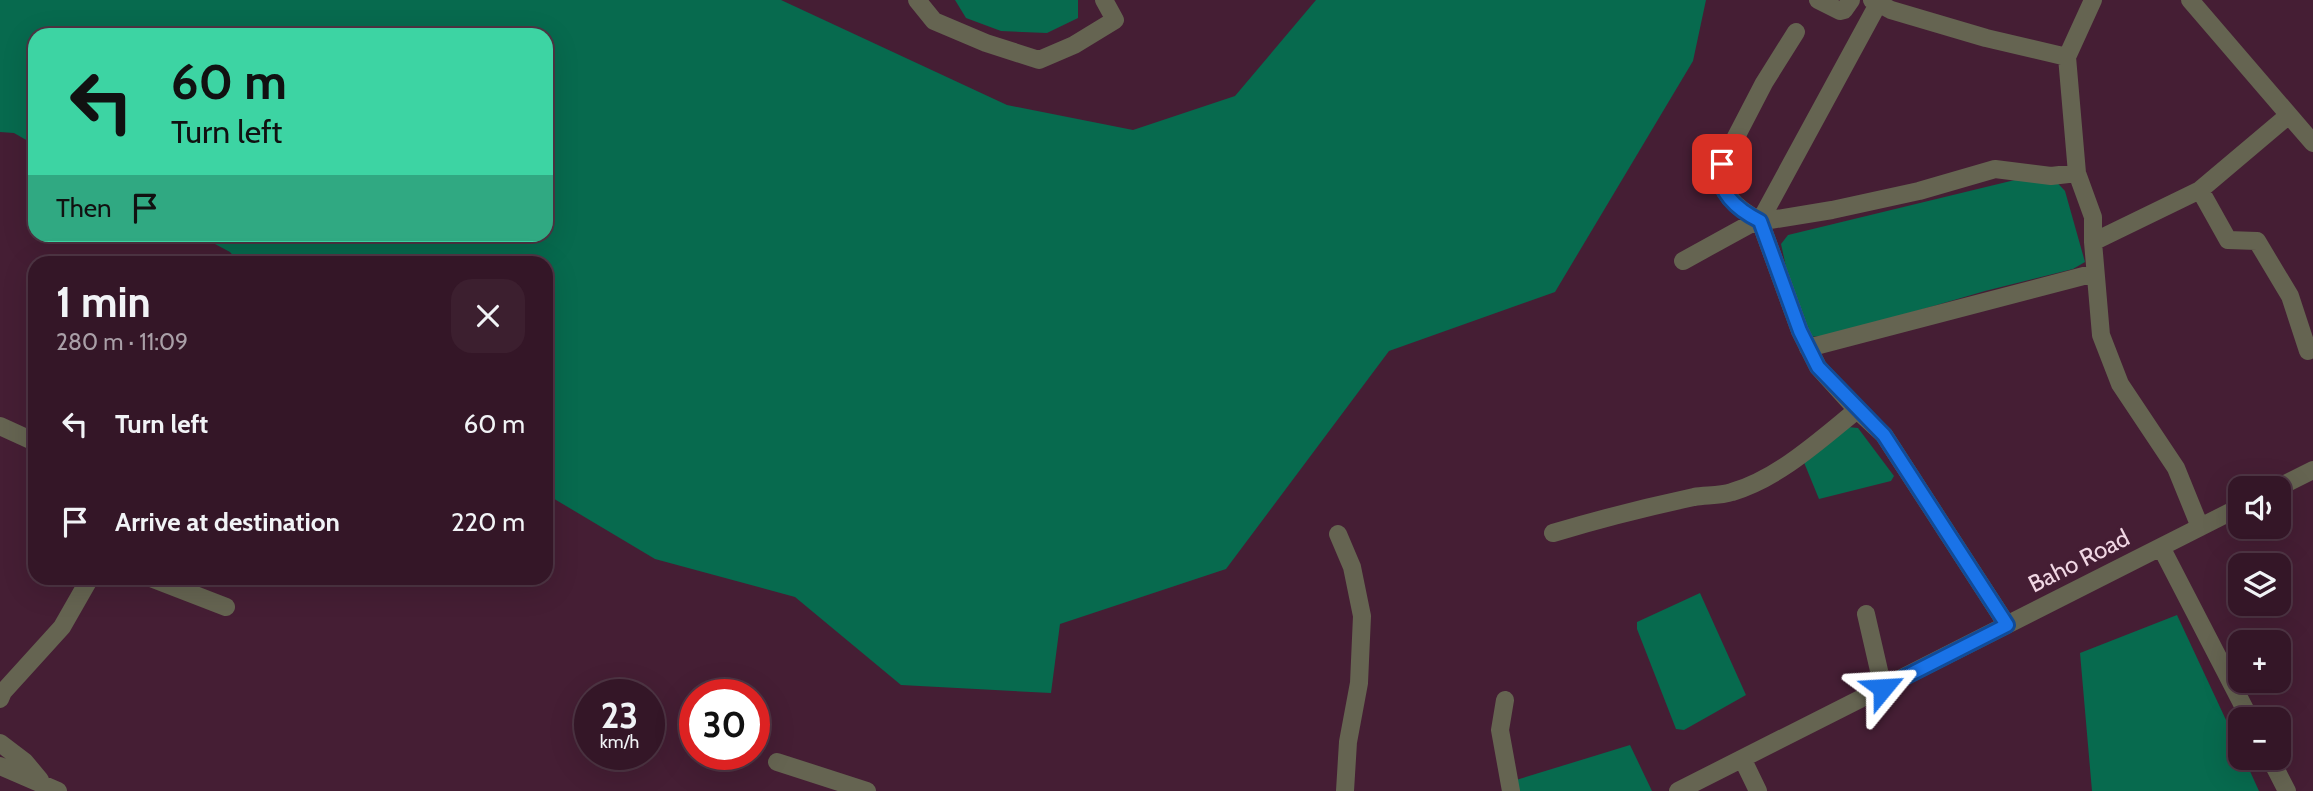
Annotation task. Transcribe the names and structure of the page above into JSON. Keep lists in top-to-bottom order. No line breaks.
{"streets":{"street":["Baho Road"]},"page":{"turn":["60 m","Turn left"],"then":"Then","heading":["1 min","280 m · 11:09"],"list":[{"name":"Turn left","value":"60 m"},{"name":"Arrive at destination","value":"220 m"}],"map_buttons":["+","−"],"speed":"23 km/h","limit":"30"}}
